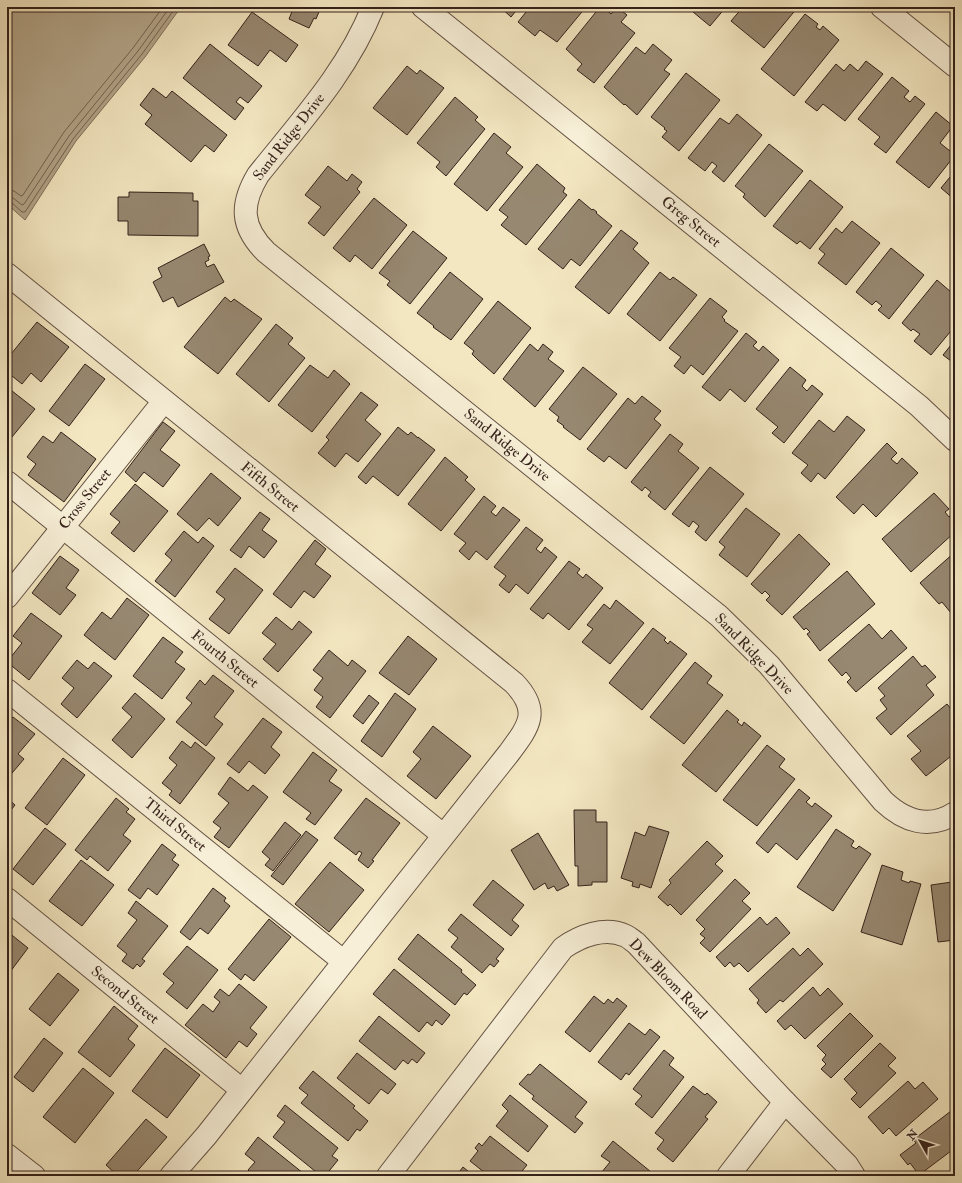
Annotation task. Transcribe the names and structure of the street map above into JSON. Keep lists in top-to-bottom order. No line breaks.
{"streets":{"street":["Sand Ridge Drive","Greg Street","Fifth Street","Cross Street","Fourth Street","Third Street","Dew Bloom Road","Second Street"]},"crossings":[["Fifth Street","Cross Street"],["Fifth Street","Fourth Street"],["Cross Street","Fourth Street"]],"north":"top left"}
